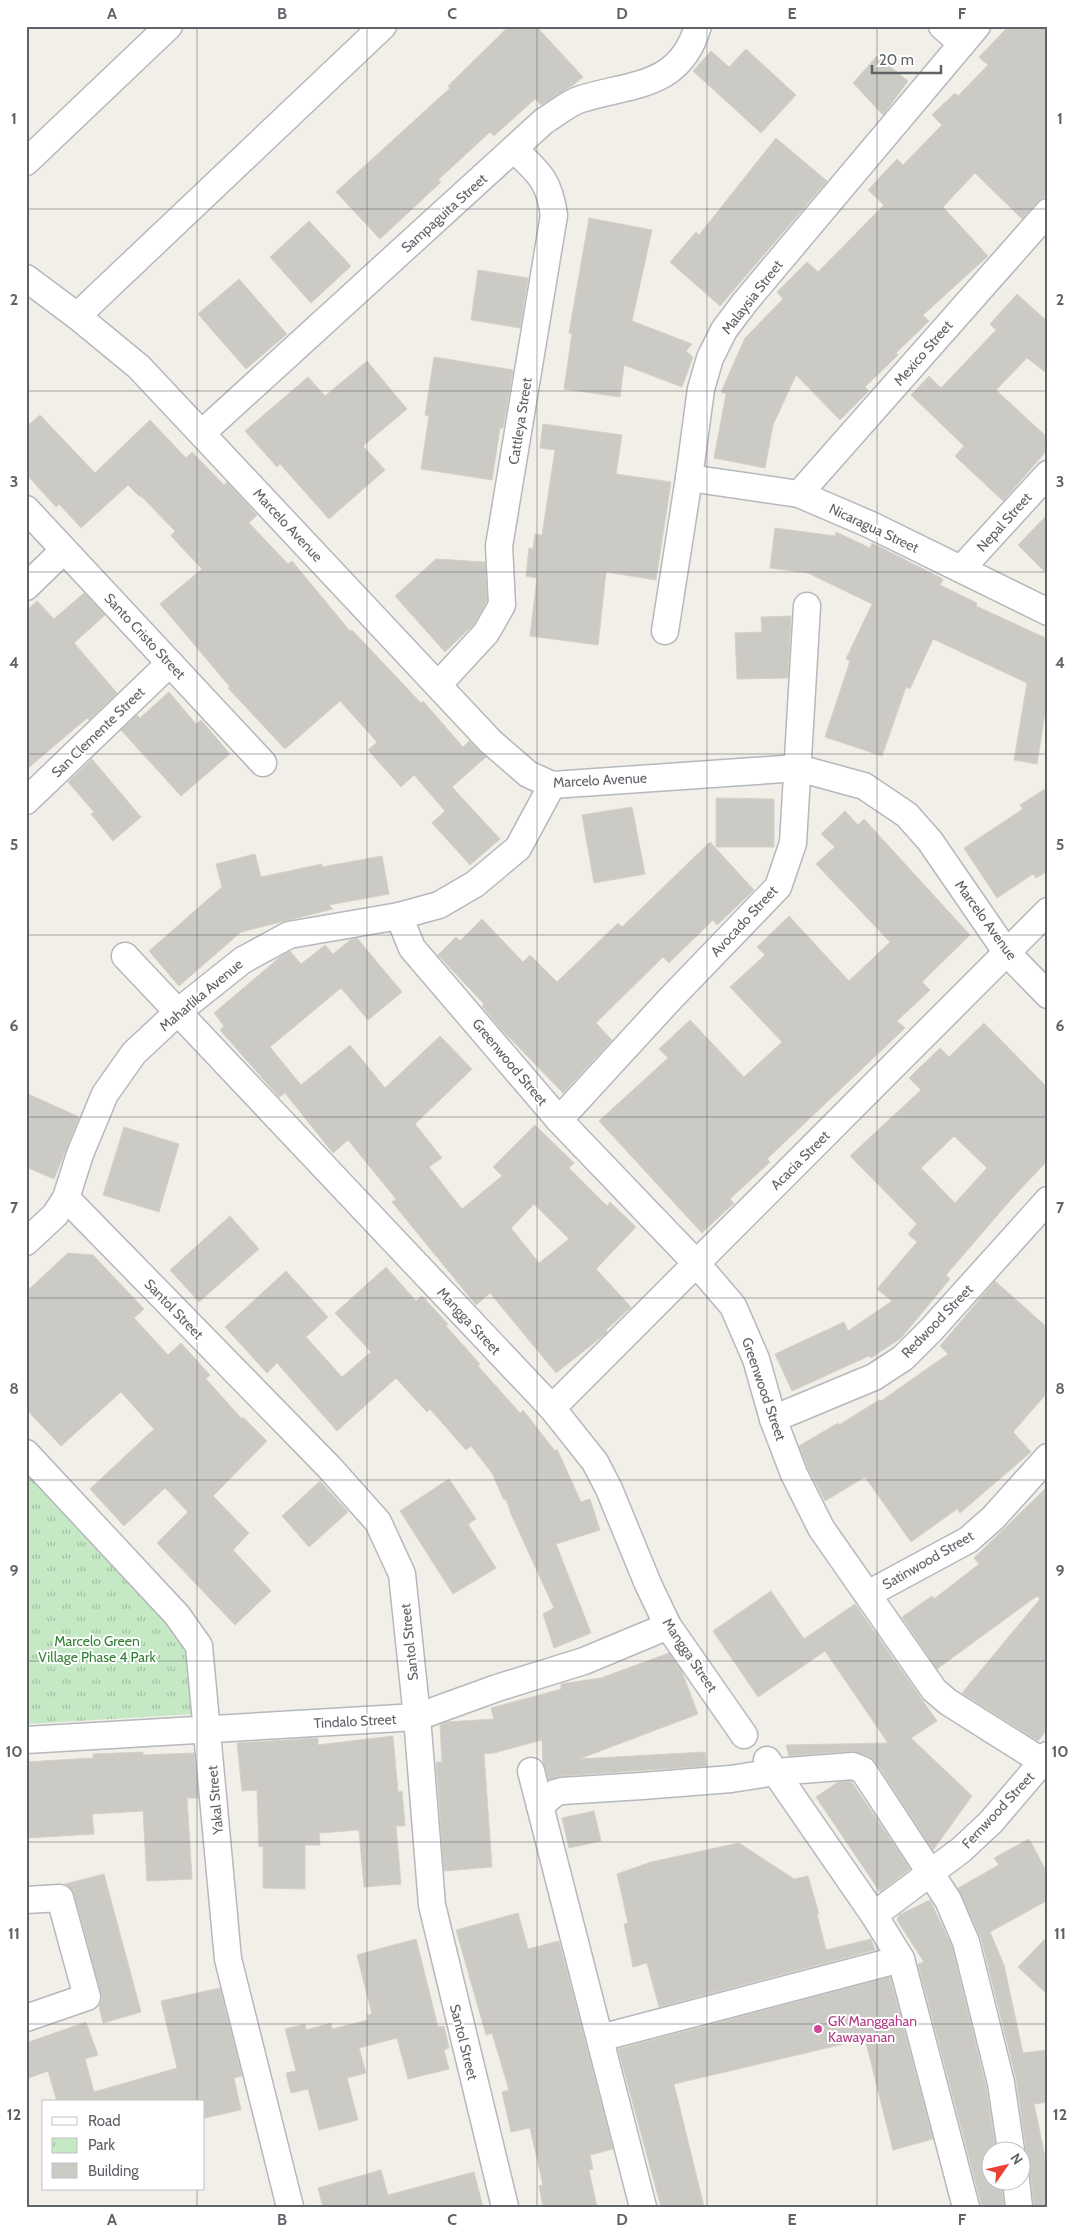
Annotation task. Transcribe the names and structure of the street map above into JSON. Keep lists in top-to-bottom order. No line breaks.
{"streets":{"street":["Sampaguita Street","Malaysia Street","Mexico Street","Cattleya Street","Nepal Street","Marcelo Avenue","Nicaragua Street","Santo Cristo Street","San Clemente Street","Avocado Street","Maharlika Avenue","Greenwood Street","Acacia Street","Santol Street","Mangga Street","Redwood Street","Satinwood Street","Tindalo Street","Yakal Street","Fernwood Street"]},"crossings":[["Sampaguita Street","Cattleya Street"],["Sampaguita Street","Marcelo Avenue"],["Malaysia Street","Nicaragua Street"],["Mexico Street","Nicaragua Street"],["Cattleya Street","Marcelo Avenue"],["Nepal Street","Nicaragua Street"],["Marcelo Avenue","Avocado Street"],["Marcelo Avenue","Maharlika Avenue"],["Marcelo Avenue","Acacia Street"],["Santo Cristo Street","San Clemente Street"],["Avocado Street","Greenwood Street"],["Maharlika Avenue","Greenwood Street"],["Maharlika Avenue","Santol Street"],["Maharlika Avenue","Mangga Street"],["Greenwood Street","Acacia Street"],["Greenwood Street","Redwood Street"],["Greenwood Street","Satinwood Street"],["Greenwood Street","Fernwood Street"],["Acacia Street","Mangga Street"],["Santol Street","Tindalo Street"],["Mangga Street","Tindalo Street"],["Tindalo Street","Yakal Street"]],"parks":["Marcelo Green Village Phase 4 Park"],"places":["GK Manggahan Kawayanan"],"legend":["Road","Park","Building"],"scale_bar":"20 m","north":"top right","grid":{"columns":["A","B","C","D","E","F"],"rows":["1","2","3","4","5","6","7","8","9","10","11","12"]}}
